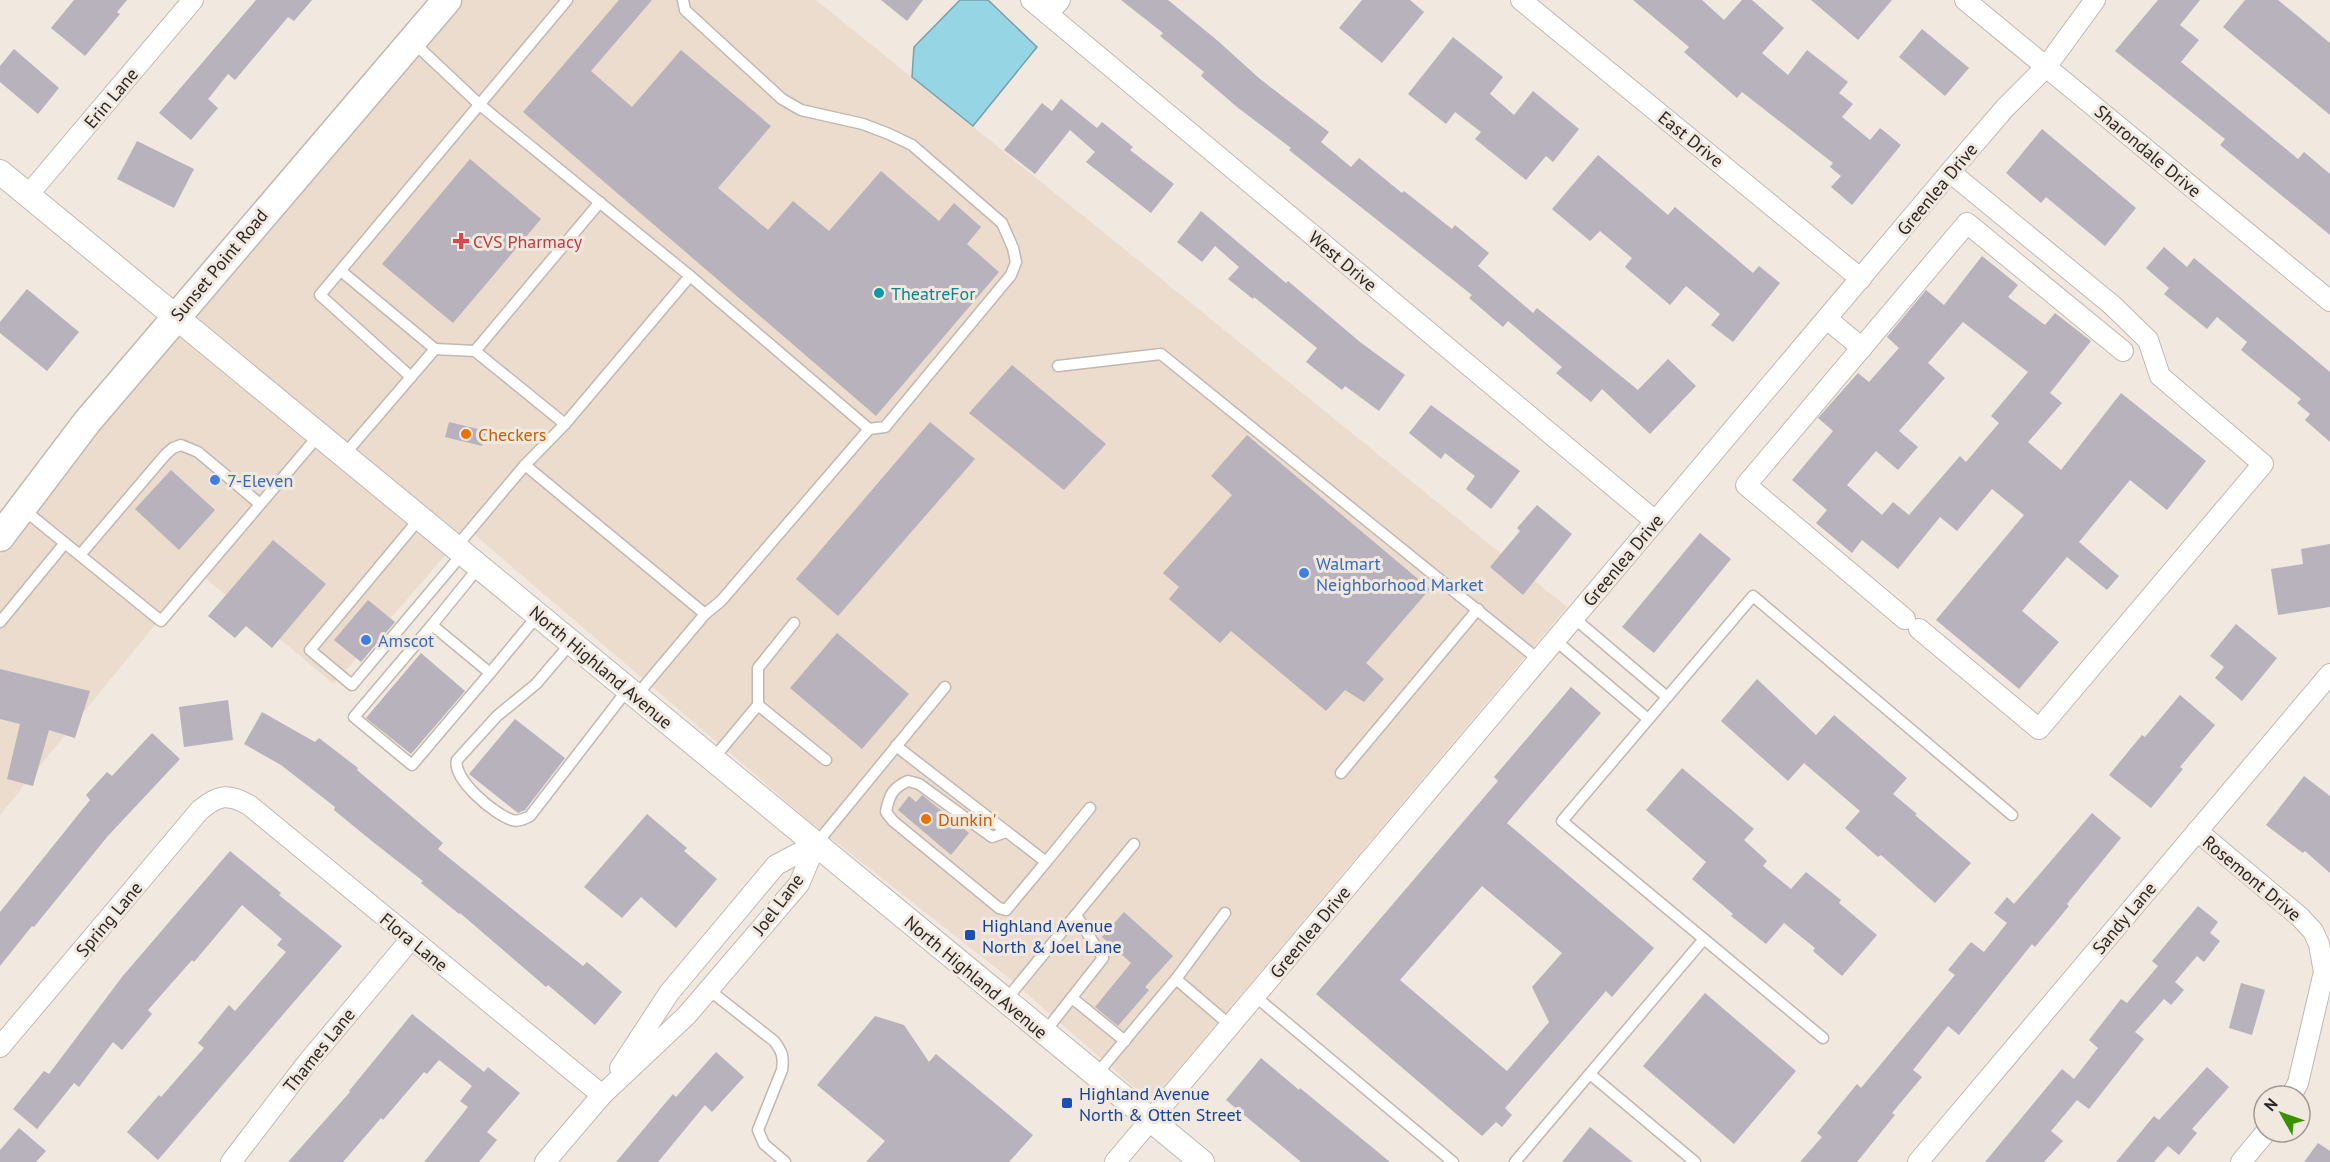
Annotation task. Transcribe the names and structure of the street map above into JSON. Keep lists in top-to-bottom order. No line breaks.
{"streets":{"main road":["Sunset Point Road"],"street":["Erin Lane","East Drive","Sharondale Drive","Greenlea Drive","West Drive","North Highland Avenue","Rosemont Drive","Joel Lane","Sandy Lane","Spring Lane","Flora Lane","Thames Lane"]},"crossings":[["Erin Lane","North Highland Avenue"],["East Drive","Greenlea Drive"],["Sharondale Drive","Greenlea Drive"],["Greenlea Drive","West Drive"],["Greenlea Drive","North Highland Avenue"],["Sunset Point Road","North Highland Avenue"],["North Highland Avenue","Joel Lane"],["Rosemont Drive","Sandy Lane"],["Joel Lane","Flora Lane"],["Spring Lane","Flora Lane"],["Flora Lane","Thames Lane"]],"places":{"health":["CVS Pharmacy"],"other":["TheatreFor","Checkers","7-Eleven","Walmart Neighborhood Market","Amscot","Dunkin'"],"transit":["Highland Avenue North & Joel Lane","Highland Avenue North & Otten Street"]},"north":"top left"}
